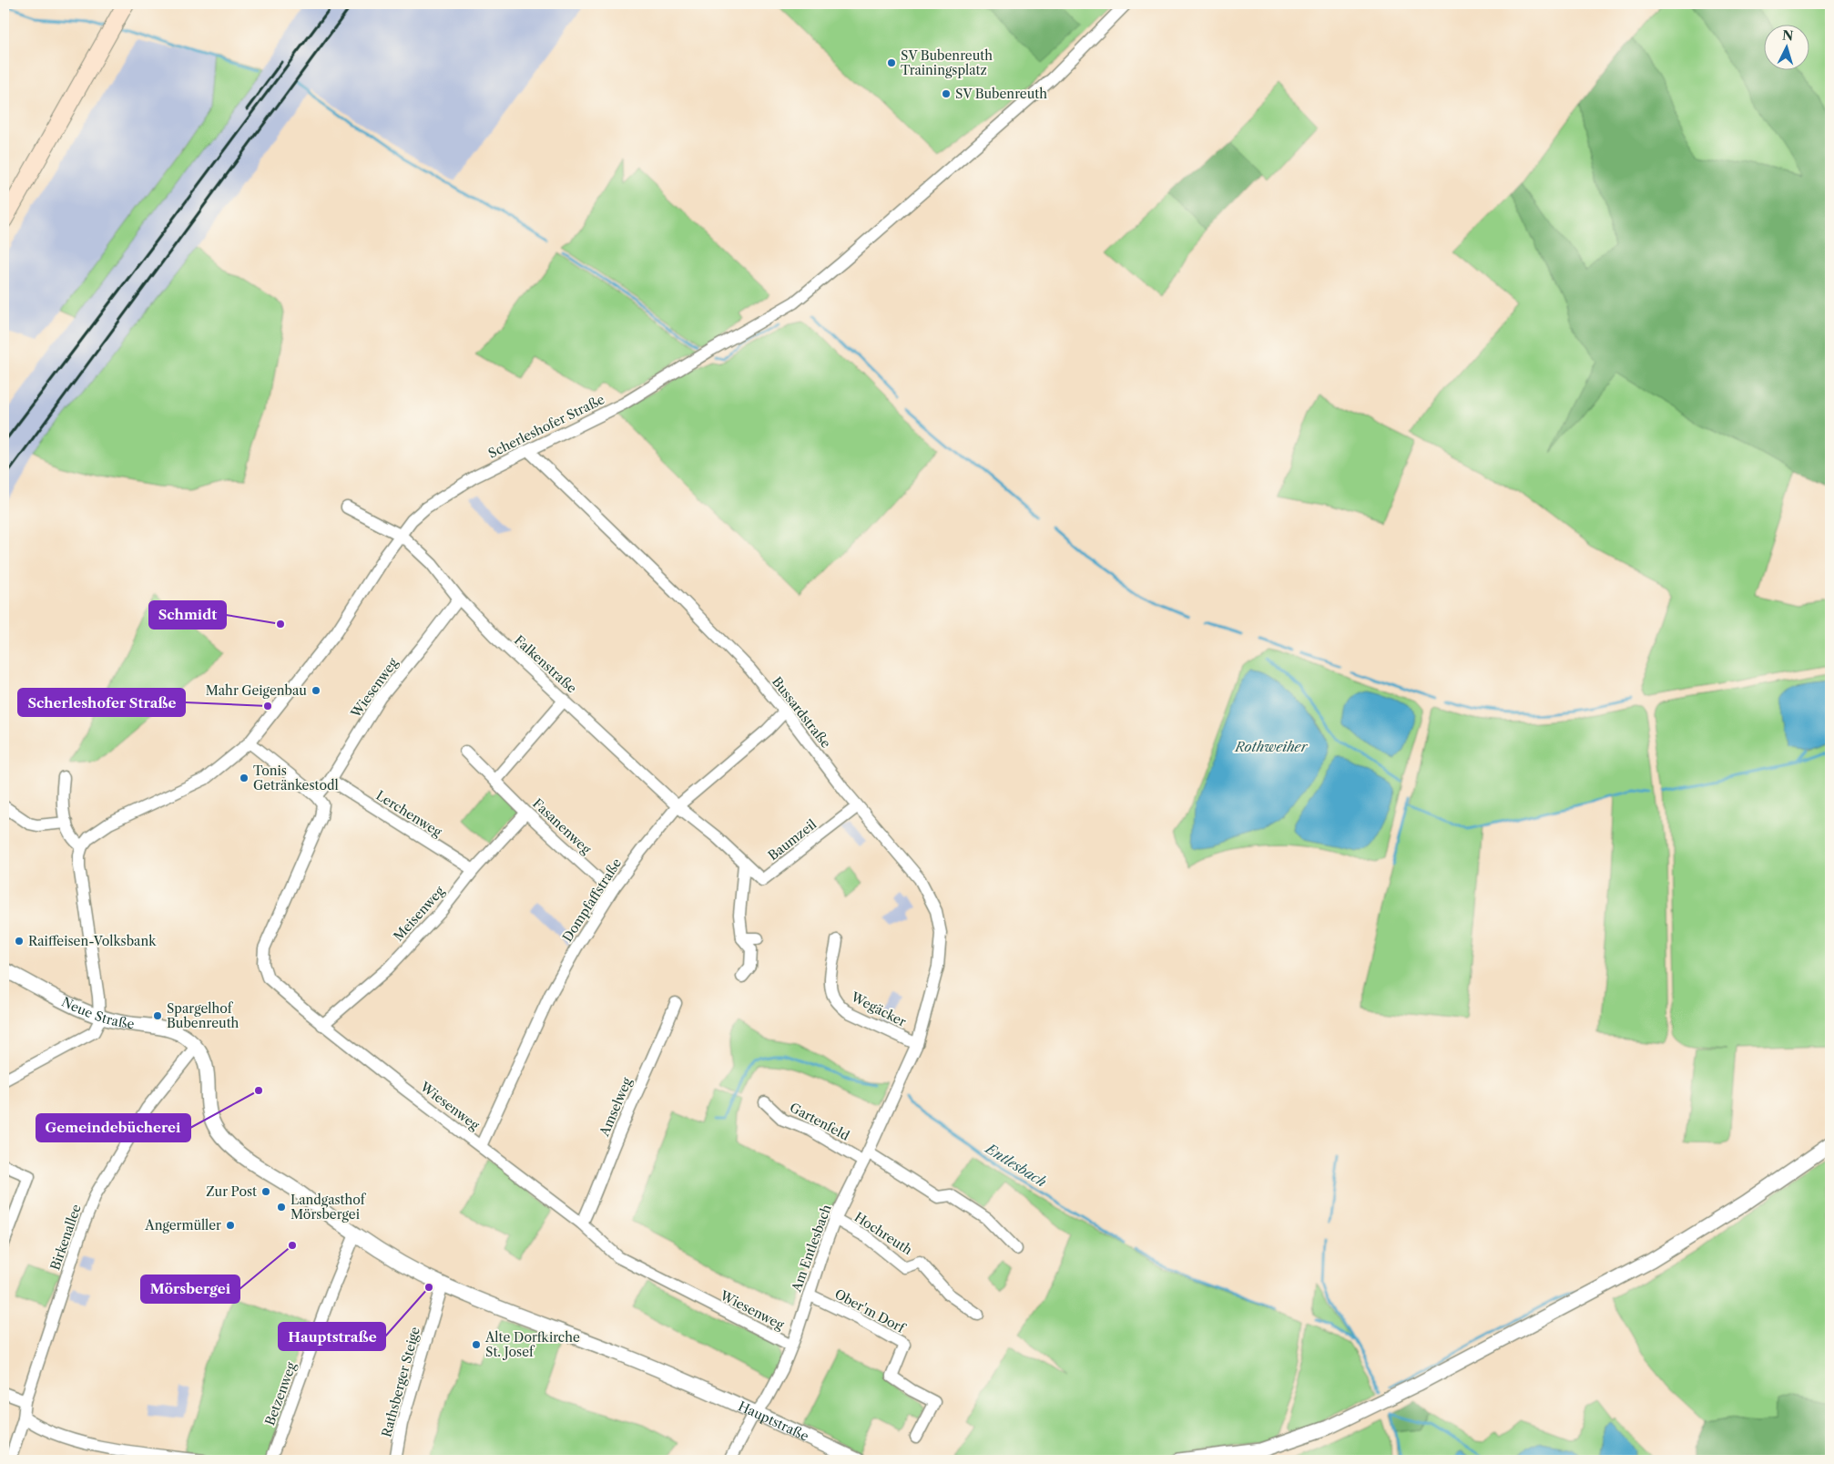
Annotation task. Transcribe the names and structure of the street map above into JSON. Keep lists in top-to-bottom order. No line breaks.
{"streets":{"street":["Scherleshofer Straße","Falkenstraße","Wiesenweg","Bussardstraße","Lerchenweg","Fasanenweg","Baumzeil","Dompfaffstraße","Meisenweg","Wegäcker","Neue Straße","Amselweg","Gartenfeld","Hochreuth","Birkenallee","Am Entlesbach","Ober'm Dorf","Rathsberger Steige","Betzenweg","Hauptstraße"]},"crossings":[["Scherleshofer Straße","Falkenstraße"],["Scherleshofer Straße","Bussardstraße"],["Falkenstraße","Wiesenweg"],["Falkenstraße","Baumzeil"],["Falkenstraße","Dompfaffstraße"],["Wiesenweg","Lerchenweg"],["Wiesenweg","Dompfaffstraße"],["Wiesenweg","Meisenweg"],["Wiesenweg","Amselweg"],["Wiesenweg","Am Entlesbach"],["Bussardstraße","Baumzeil"],["Bussardstraße","Dompfaffstraße"],["Bussardstraße","Wegäcker"],["Bussardstraße","Am Entlesbach"],["Lerchenweg","Meisenweg"],["Fasanenweg","Dompfaffstraße"],["Fasanenweg","Meisenweg"],["Baumzeil","Dompfaffstraße"],["Wegäcker","Am Entlesbach"],["Neue Straße","Birkenallee"],["Neue Straße","Hauptstraße"],["Gartenfeld","Am Entlesbach"],["Hochreuth","Am Entlesbach"],["Birkenallee","Hauptstraße"],["Am Entlesbach","Ober'm Dorf"],["Am Entlesbach","Hauptstraße"],["Rathsberger Steige","Hauptstraße"],["Betzenweg","Hauptstraße"]],"water":["Rothweiher","Entlesbach"],"places":["SV Bubenreuth Trainingsplatz","SV Bubenreuth","Schmidt","Mahr Geigenbau","Scherleshofer Straße","Tonis Getränkestodl","Raiffeisen-Volksbank","Spargelhof Bubenreuth","Gemeindebücherei","Zur Post","Landgasthof Mörsbergei","Angermüller","Mörsbergei","Hauptstraße","Alte Dorfkirche St. Josef"],"north":"top"}
